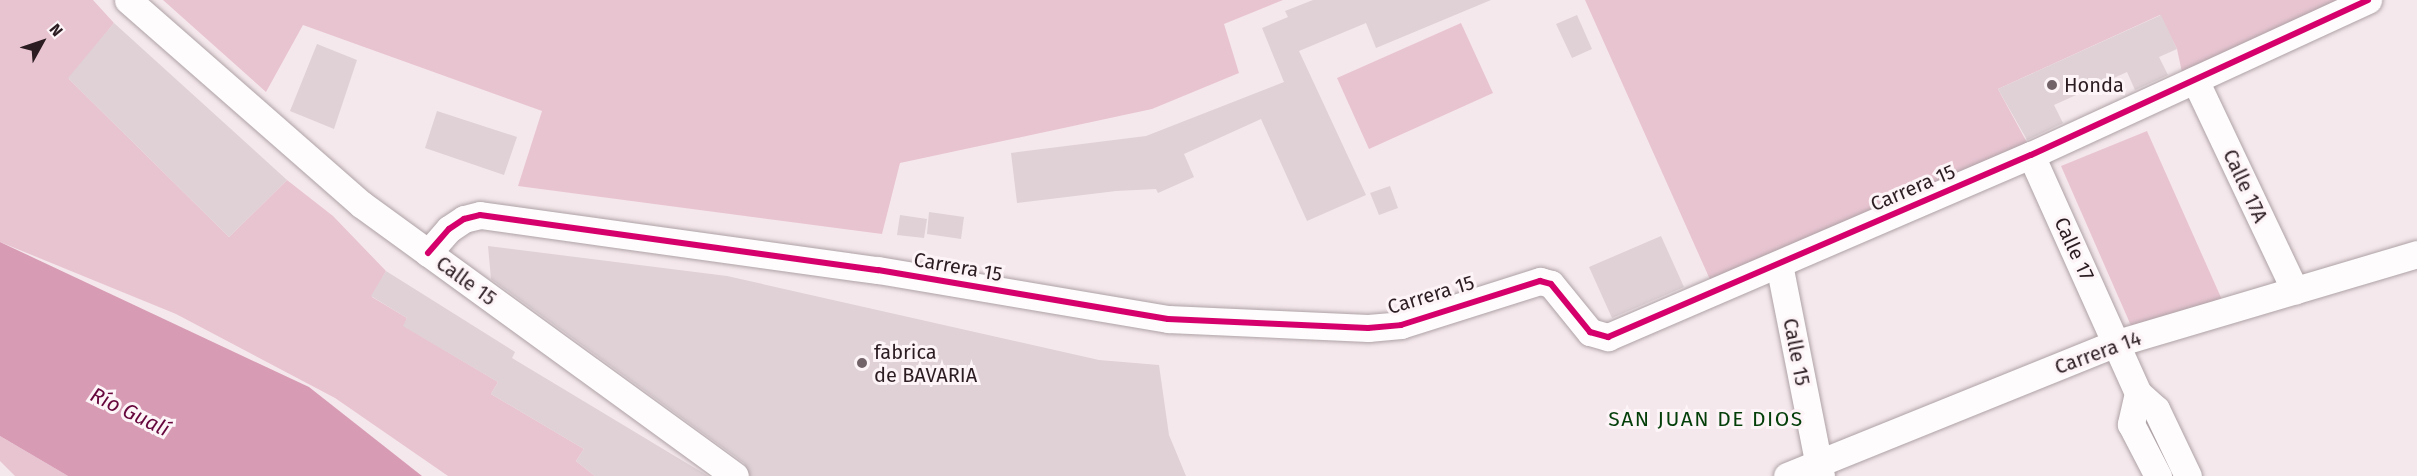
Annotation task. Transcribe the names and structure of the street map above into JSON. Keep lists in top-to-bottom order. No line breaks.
{"streets":{"street":["Calle 17A","Carrera 15","Calle 17","Calle 15","Carrera 14"]},"crossings":[["Calle 17A","Carrera 15"],["Calle 17A","Carrera 14"],["Carrera 15","Calle 17"],["Carrera 15","Calle 15"],["Calle 17","Carrera 14"],["Calle 15","Carrera 14"]],"districts":["SAN JUAN DE DIOS"],"water":["Río Gualí"],"places":["Honda","fabrica de BAVARIA"],"north":"top right"}
